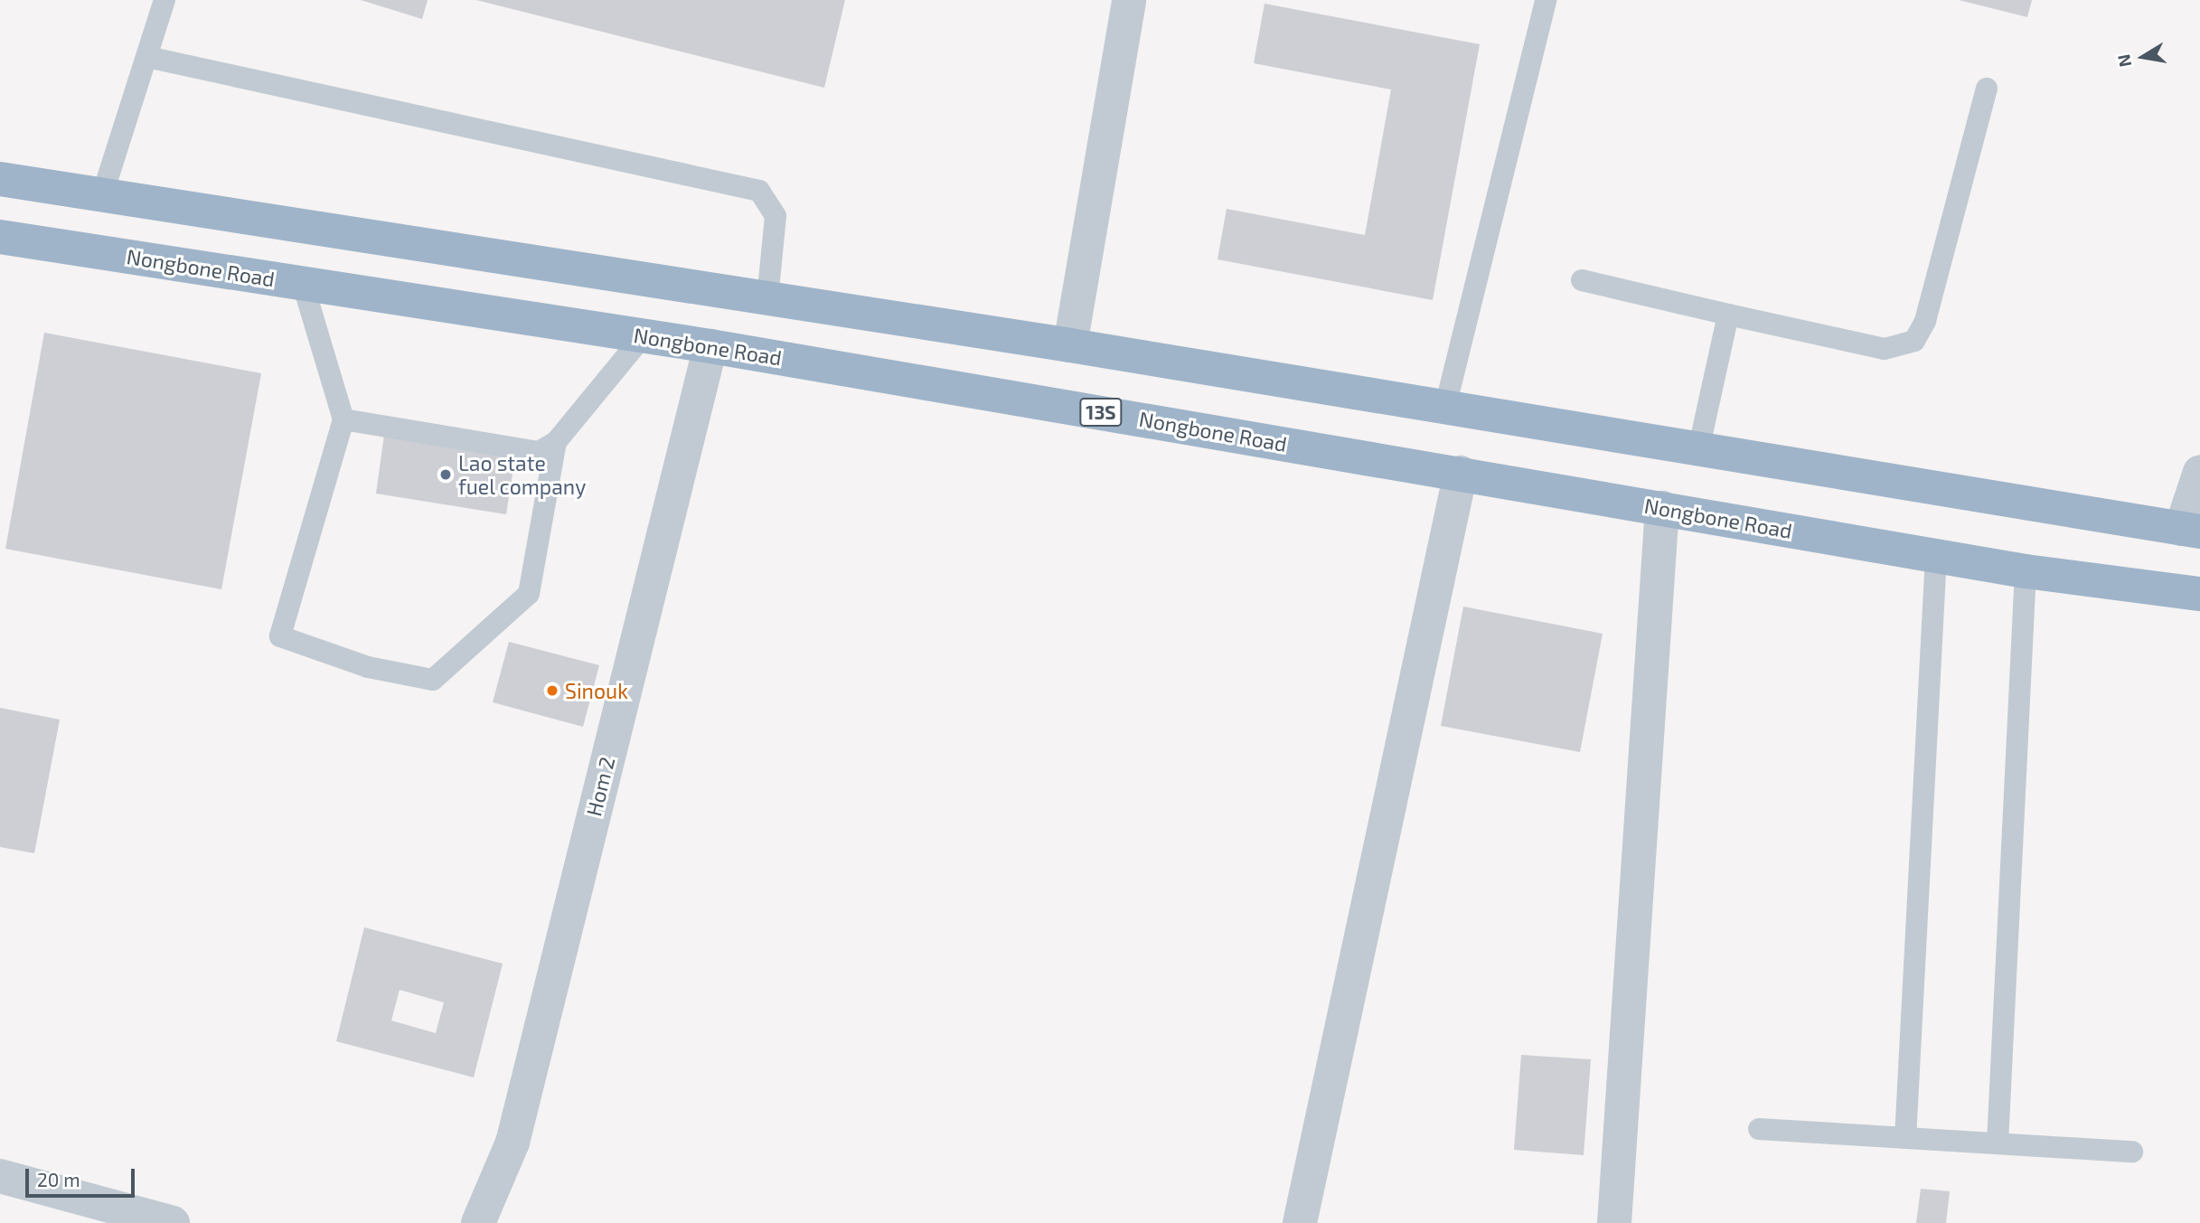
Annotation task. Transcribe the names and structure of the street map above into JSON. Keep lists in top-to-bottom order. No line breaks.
{"streets":{"highway":["Nongbone Road","13S"],"street":["Hom 2"]},"crossings":[["Nongbone Road","Hom 2"]],"places":["Lao state fuel company","Sinouk"],"scale_bar":"20 m","north":"left"}
